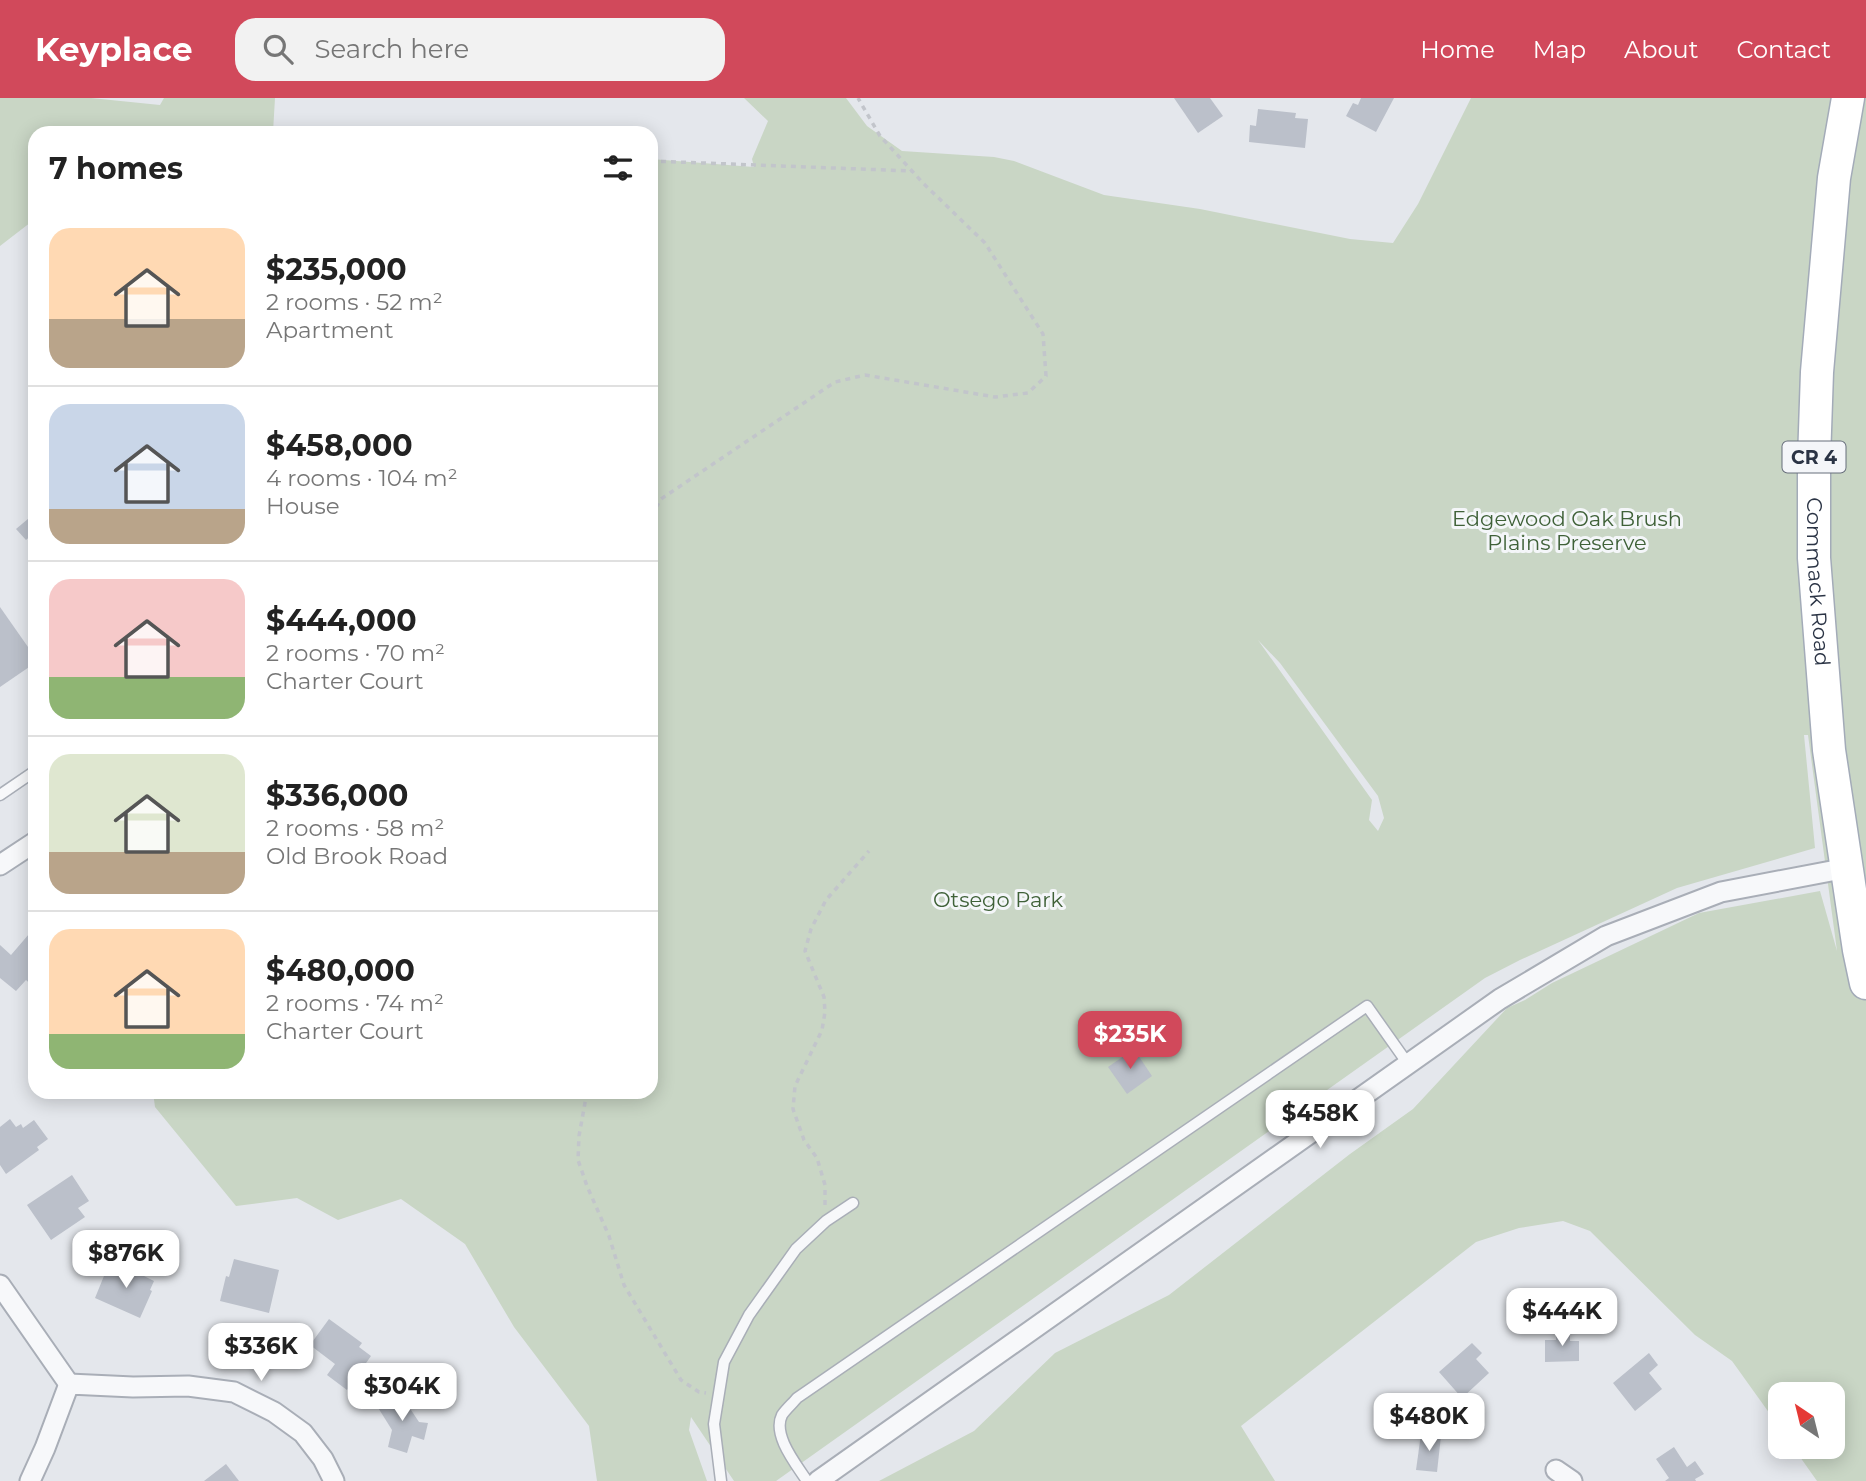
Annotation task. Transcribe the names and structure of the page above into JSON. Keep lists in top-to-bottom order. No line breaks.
{"streets":{"main road":["CR 4","Commack Road"]},"parks":["Edgewood Oak Brush Plains Preserve","Otsego Park"],"north":"top left","page":{"header":"Keyplace","search":"Search here","nav":["Home","Map","About","Contact"],"heading":"7 homes","list":[{"name":"$235,000","note":"2 rooms · 52 m² · Apartment"},{"name":"$458,000","note":"4 rooms · 104 m² · House"},{"name":"$444,000","note":"2 rooms · 70 m² · Charter Court"},{"name":"$336,000","note":"2 rooms · 58 m² · Old Brook Road"},{"name":"$480,000","note":"2 rooms · 74 m² · Charter Court"}],"price":["$235K","$458K","$876K","$444K","$336K","$304K","$480K"]}}
